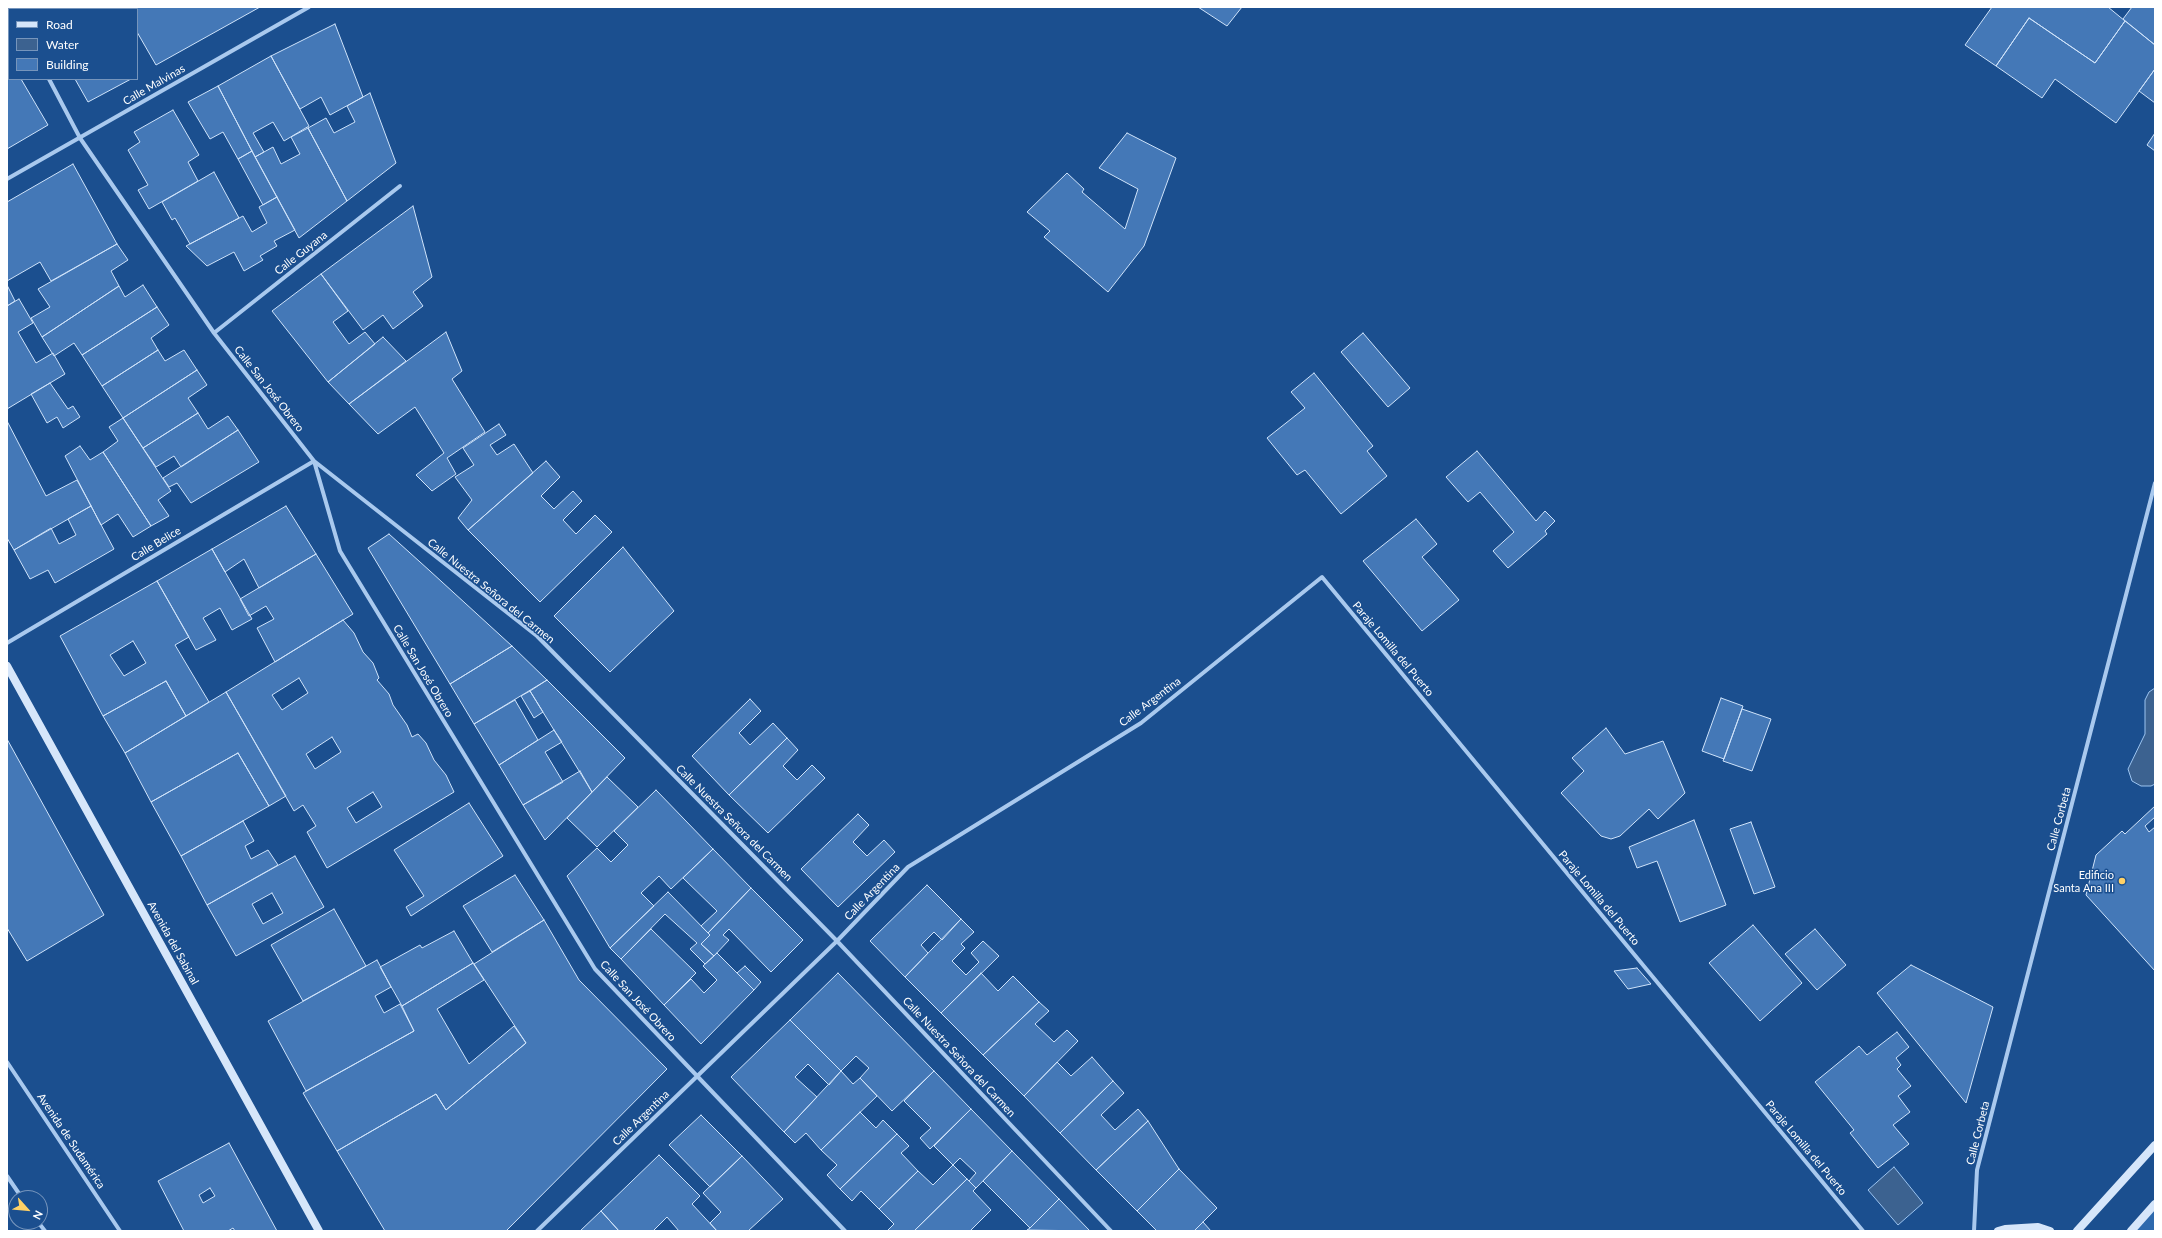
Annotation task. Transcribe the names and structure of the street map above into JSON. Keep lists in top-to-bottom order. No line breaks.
{"streets":{"street":["Calle Malvinas","Calle Guyana","Calle San José Obrero","Calle Belice","Calle Nuestra Señora del Carmen","Paraje Lomilla del Puerto","Calle Argentina","Calle Corbeta","Avenida del Sabinal","Avenida de Sudamérica"]},"crossings":[["Calle Malvinas","Calle San José Obrero"],["Calle Guyana","Calle San José Obrero"],["Calle San José Obrero","Calle Belice"],["Calle San José Obrero","Calle Nuestra Señora del Carmen"],["Calle San José Obrero","Calle Argentina"],["Calle Belice","Calle Nuestra Señora del Carmen"],["Calle Nuestra Señora del Carmen","Calle Argentina"],["Paraje Lomilla del Puerto","Calle Argentina"]],"places":["Edificio Santa Ana III"],"legend":["Road","Water","Building"],"north":"bottom right"}
